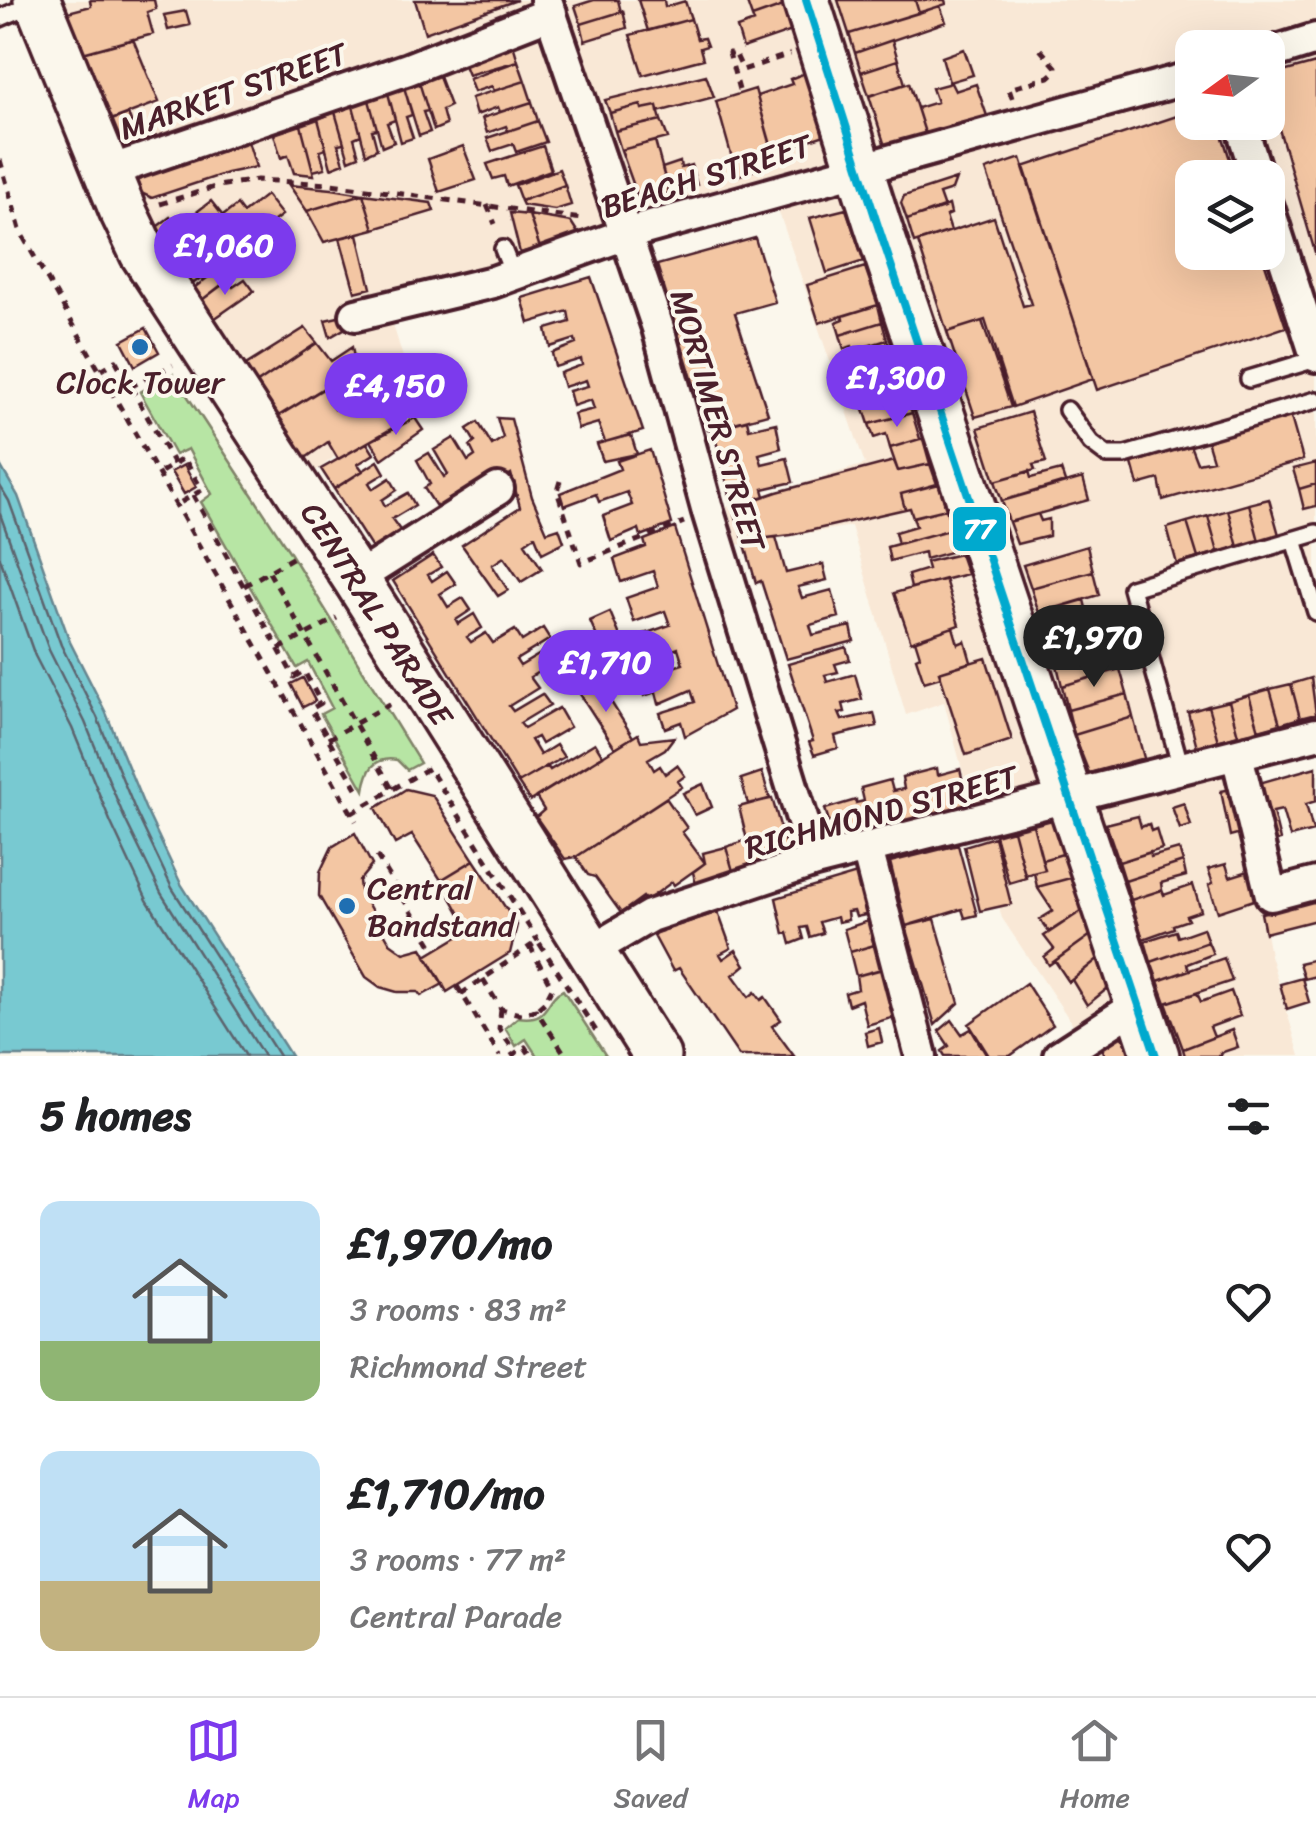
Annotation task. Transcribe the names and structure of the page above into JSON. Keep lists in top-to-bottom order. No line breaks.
{"streets":{"street":["MARKET STREET","BEACH STREET","MORTIMER STREET","CENTRAL PARADE","RICHMOND STREET"]},"crossings":[["MARKET STREET","MORTIMER STREET"],["MARKET STREET","CENTRAL PARADE"],["BEACH STREET","MORTIMER STREET"],["MORTIMER STREET","RICHMOND STREET"],["CENTRAL PARADE","RICHMOND STREET"]],"places":["Clock Tower","Central Bandstand"],"lines":["transit line 77"],"north":"left","page":{"price":["£1,060","£1,300","£4,150","£1,970","£1,710"],"heading":"5 homes","list":[{"name":"£1,970/mo","note":"3 rooms · 83 m² · Richmond Street"},{"name":"£1,710/mo","note":"3 rooms · 77 m² · Central Parade"}],"tabs":["Map","Saved","Home"]}}
